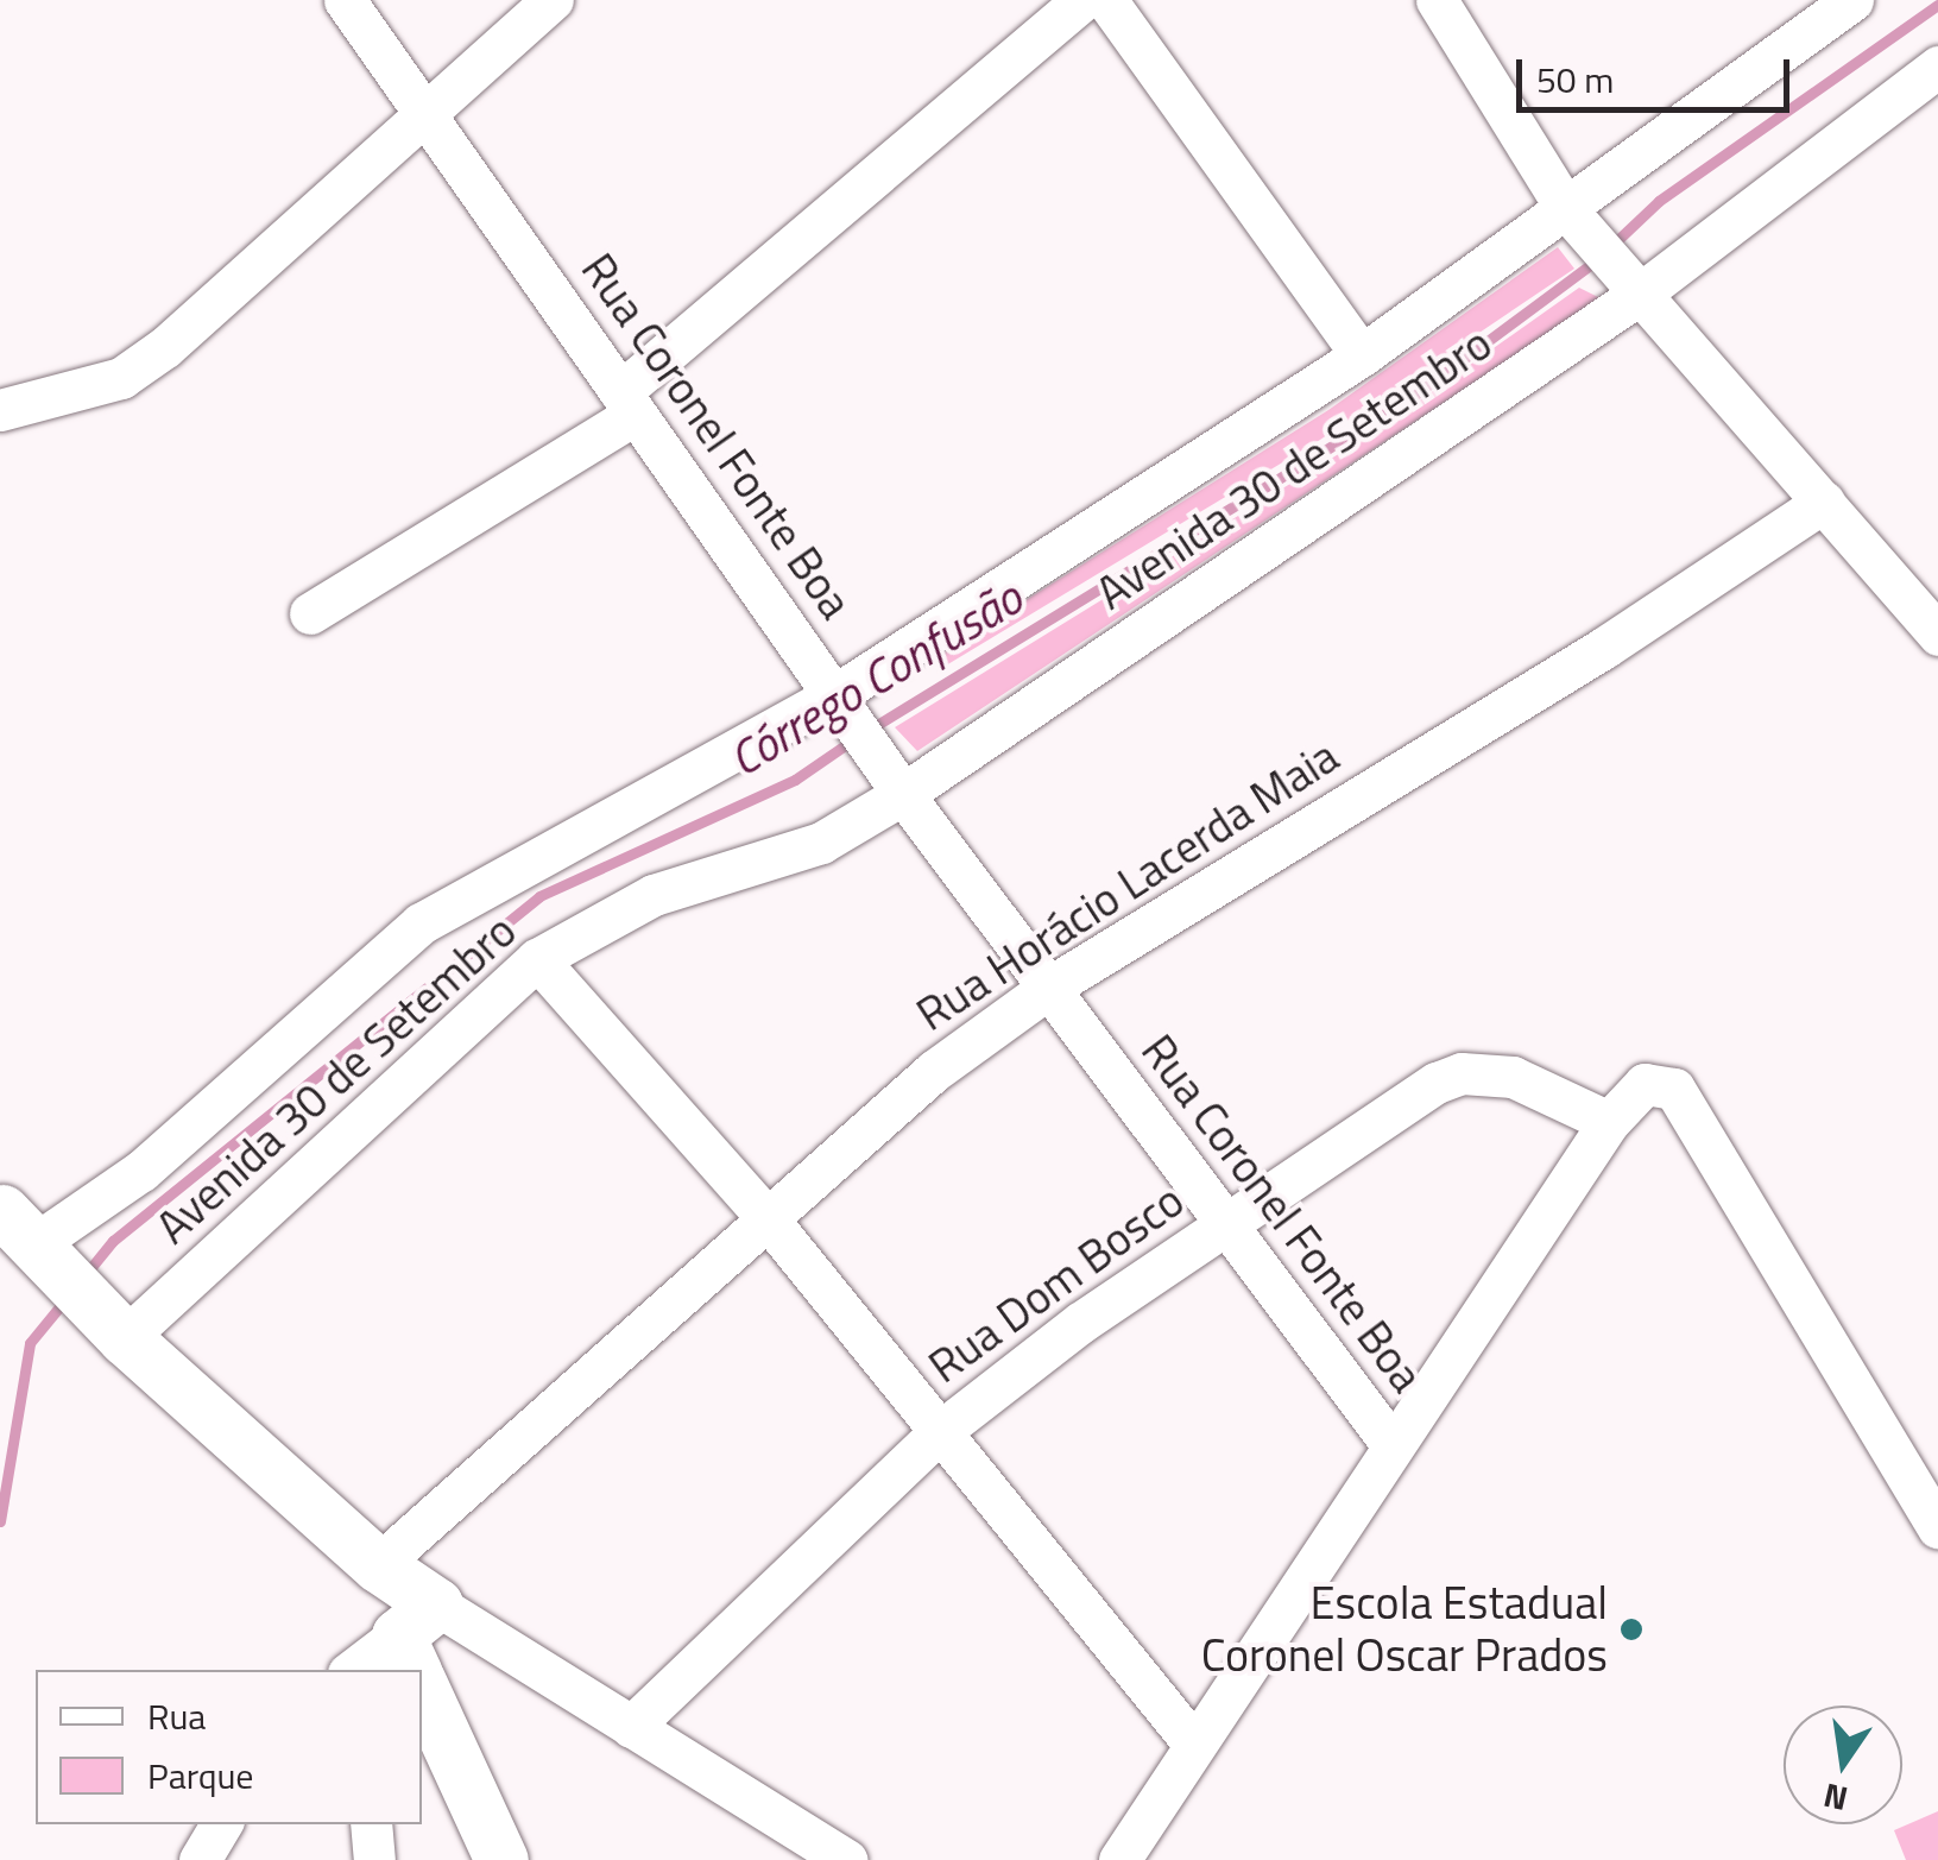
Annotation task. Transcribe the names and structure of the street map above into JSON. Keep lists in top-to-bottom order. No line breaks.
{"streets":{"street":["Rua Coronel Fonte Boa","Avenida 30 de Setembro","Rua Horácio Lacerda Maia","Rua Dom Bosco"]},"crossings":[["Rua Coronel Fonte Boa","Avenida 30 de Setembro"],["Rua Coronel Fonte Boa","Rua Horácio Lacerda Maia"],["Rua Coronel Fonte Boa","Rua Dom Bosco"]],"water":["Córrego Confusão"],"places":["Escola Estadual Coronel Oscar Prados"],"legend":["Rua","Parque"],"scale_bar":"50 m","north":"bottom"}
